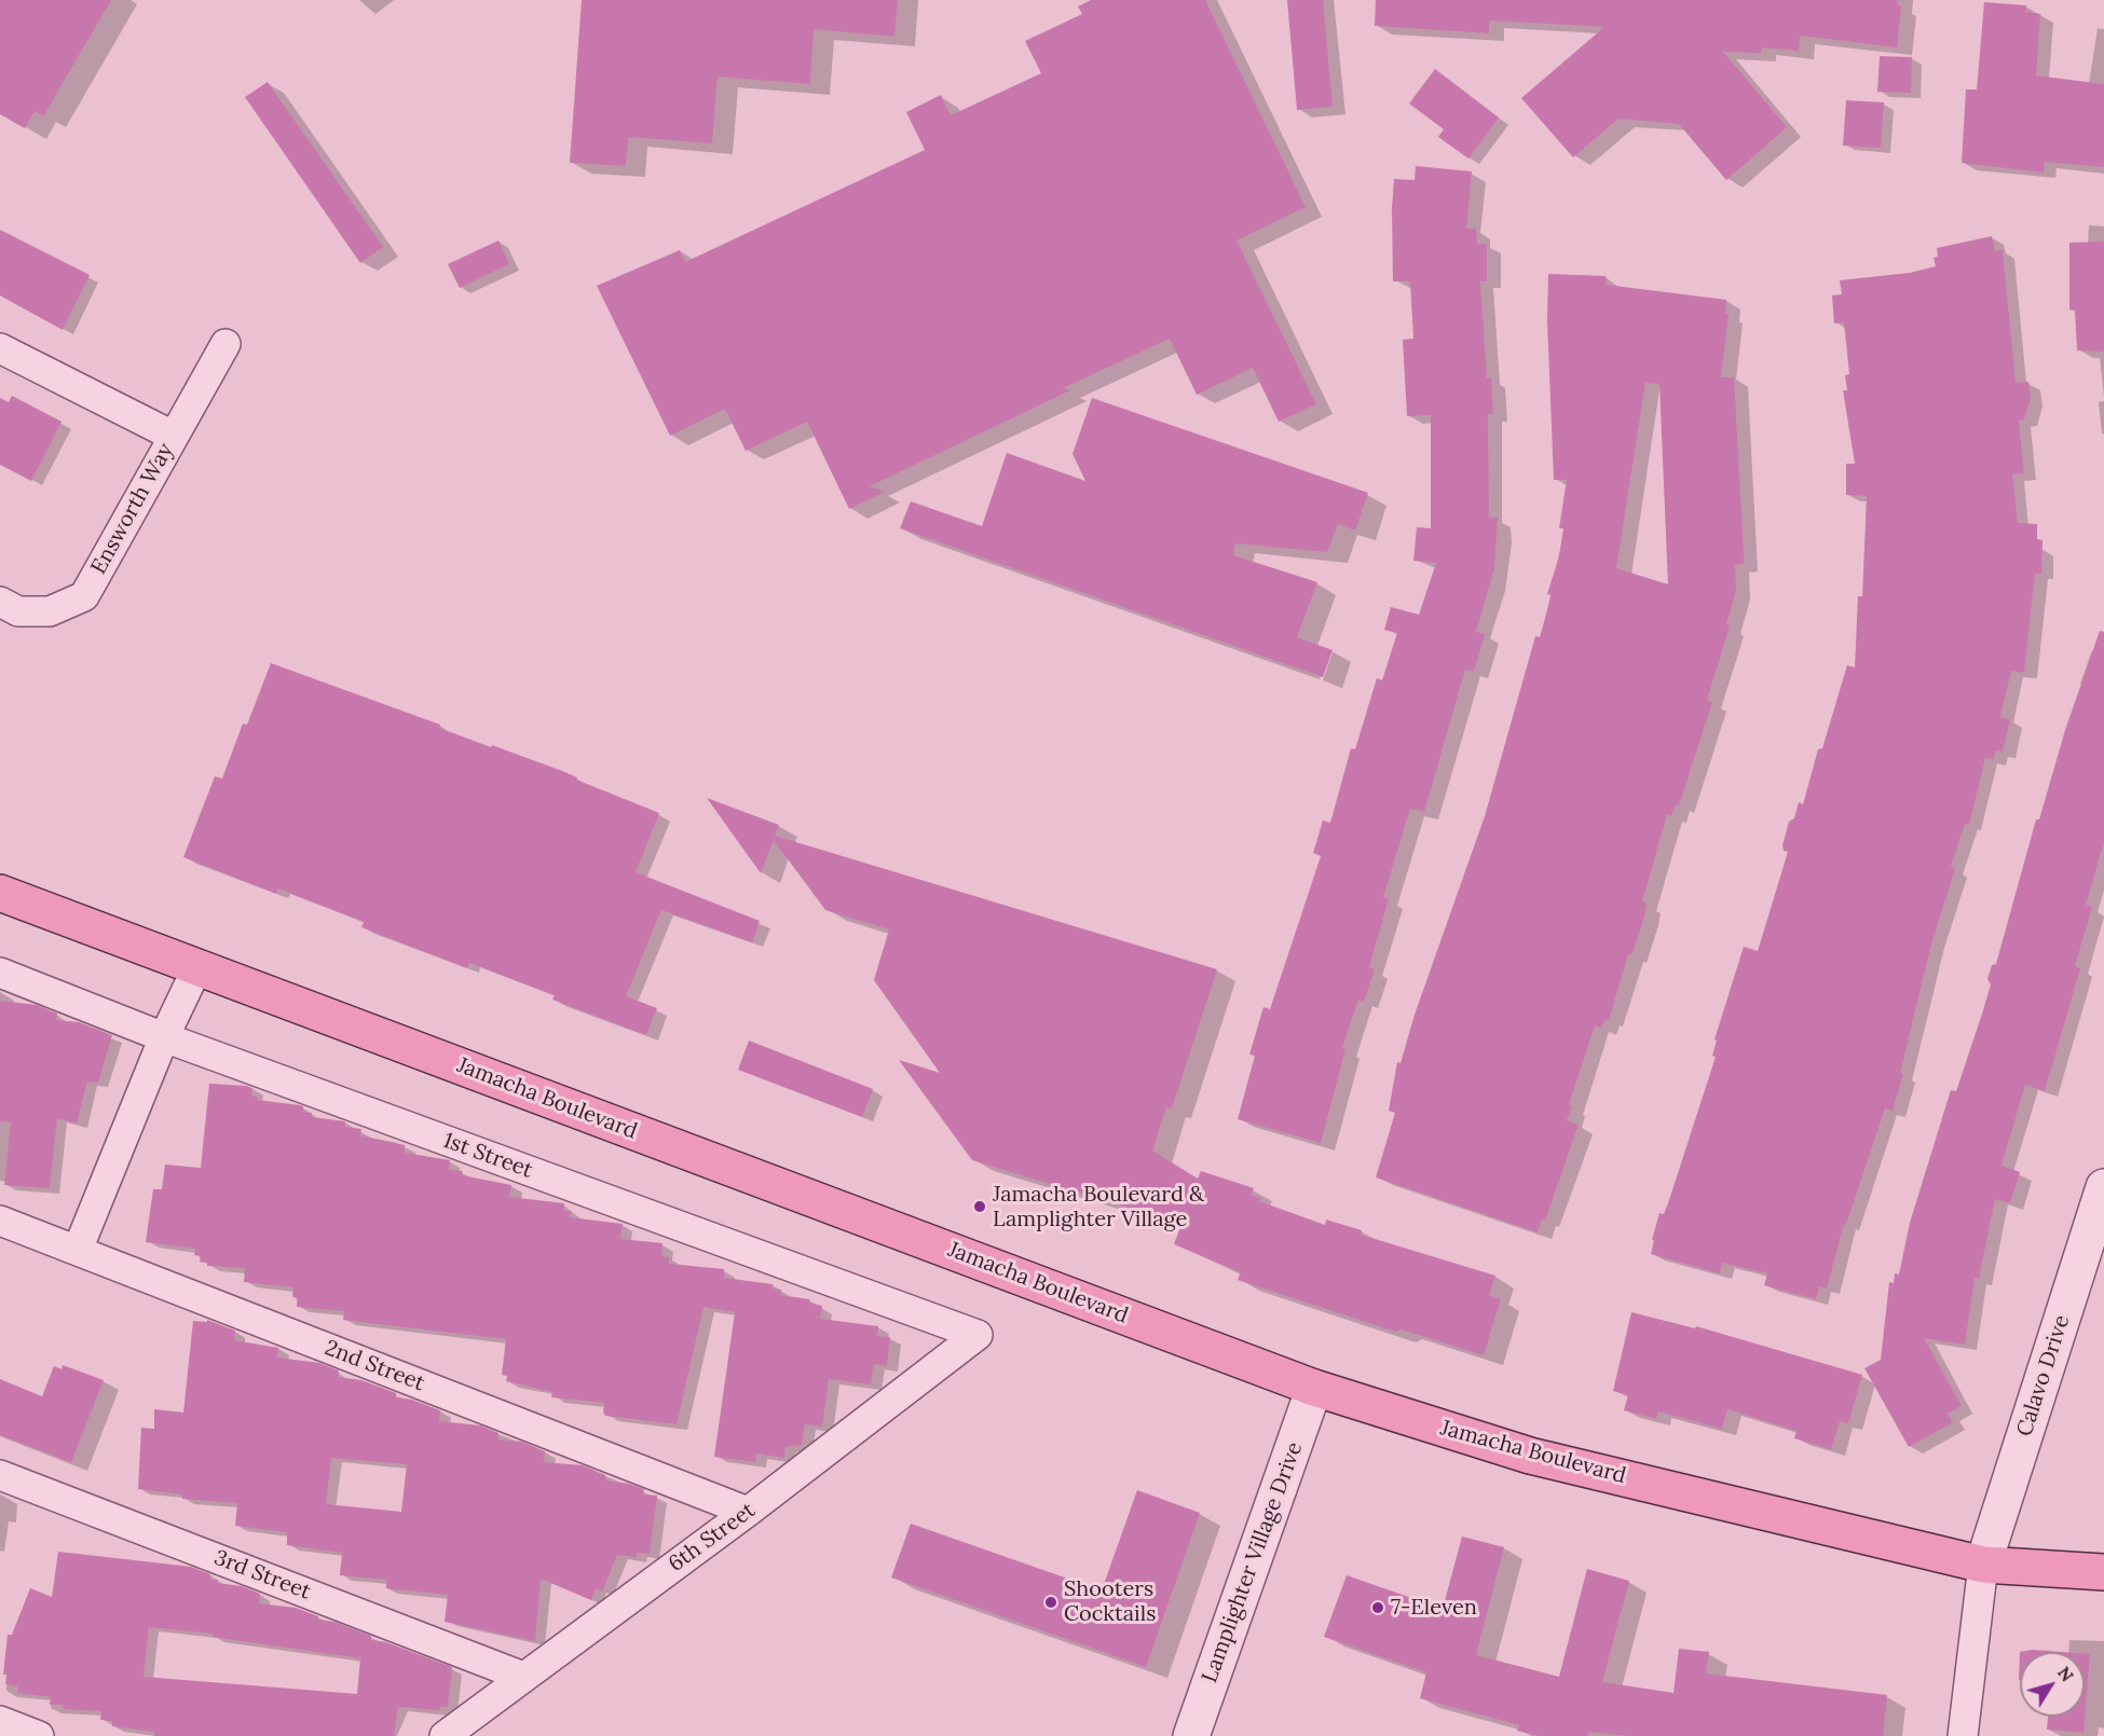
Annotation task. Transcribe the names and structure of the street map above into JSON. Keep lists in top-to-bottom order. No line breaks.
{"streets":{"main road":["Jamacha Boulevard"],"street":["Ensworth Way","1st Street","2nd Street","Calavo Drive","6th Street","Lamplighter Village Drive","3rd Street"]},"crossings":[["Jamacha Boulevard","Calavo Drive"],["Jamacha Boulevard","Lamplighter Village Drive"],["1st Street","6th Street"],["2nd Street","6th Street"],["6th Street","3rd Street"]],"places":["Jamacha Boulevard & Lamplighter Village","Shooters Cocktails","7-Eleven"],"north":"top right"}
